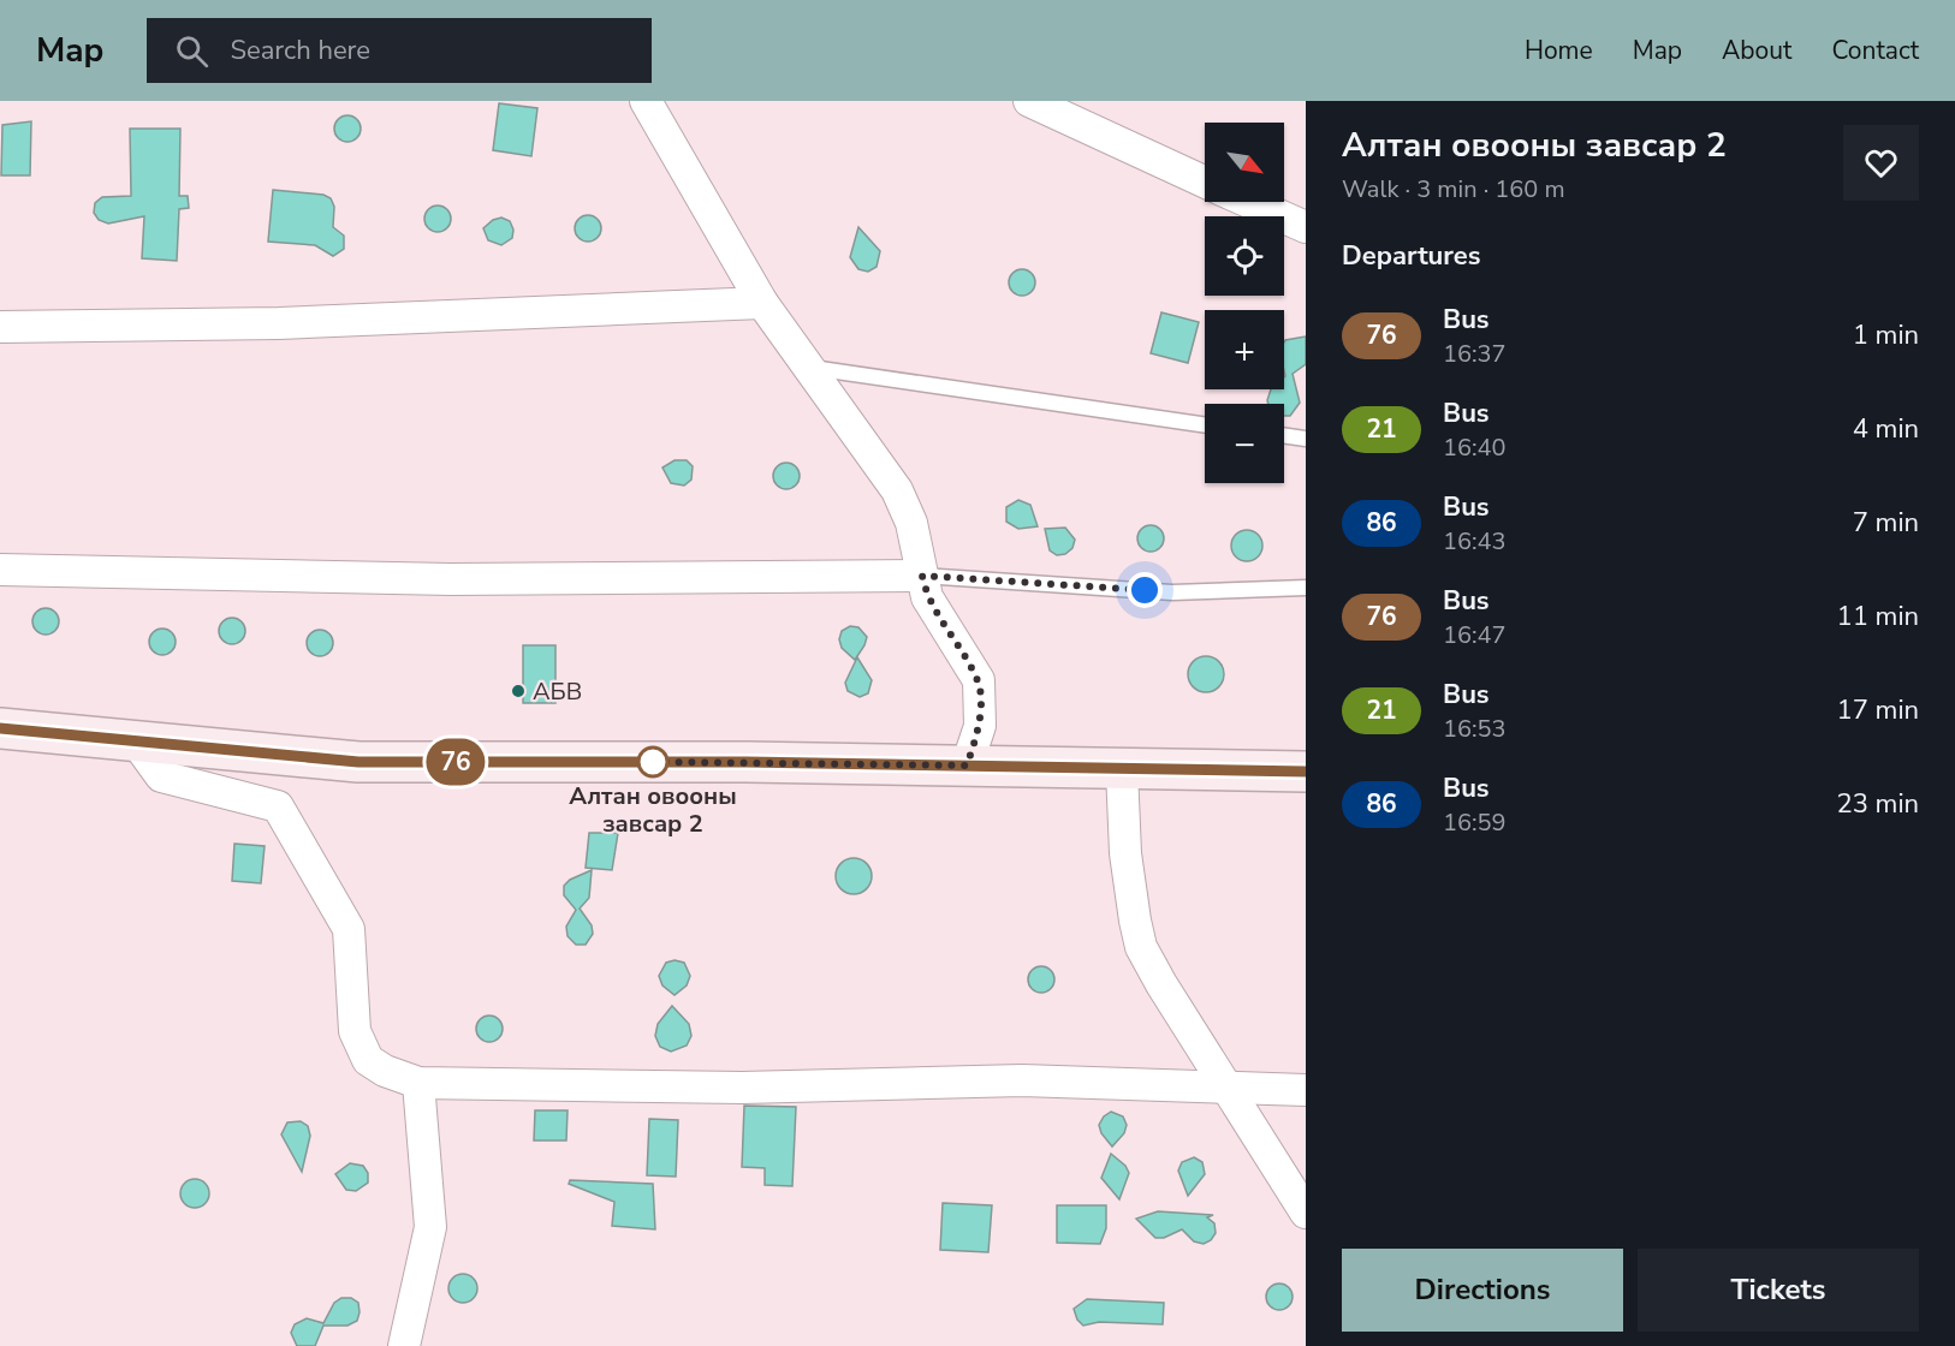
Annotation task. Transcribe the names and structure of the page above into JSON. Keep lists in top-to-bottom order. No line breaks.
{"places":["АБВ","Алтан овооны завсар 2"],"lines":["bus line 76"],"north":"bottom right","page":{"header":"Map","search":"Search here","nav":["Home","Map","About","Contact"],"on_map":"76","heading":[["Алтан овооны завсар 2","Walk · 3 min · 160 m"],"Departures"],"map_buttons":["+","−"],"list":[{"mark":"76","name":"Bus","note":"16:37","value":"1 min"},{"mark":"21","name":"Bus","note":"16:40","value":"4 min"},{"mark":"86","name":"Bus","note":"16:43","value":"7 min"},{"mark":"76","name":"Bus","note":"16:47","value":"11 min"},{"mark":"21","name":"Bus","note":"16:53","value":"17 min"},{"mark":"86","name":"Bus","note":"16:59","value":"23 min"}],"buttons":["Directions","Tickets"]}}
